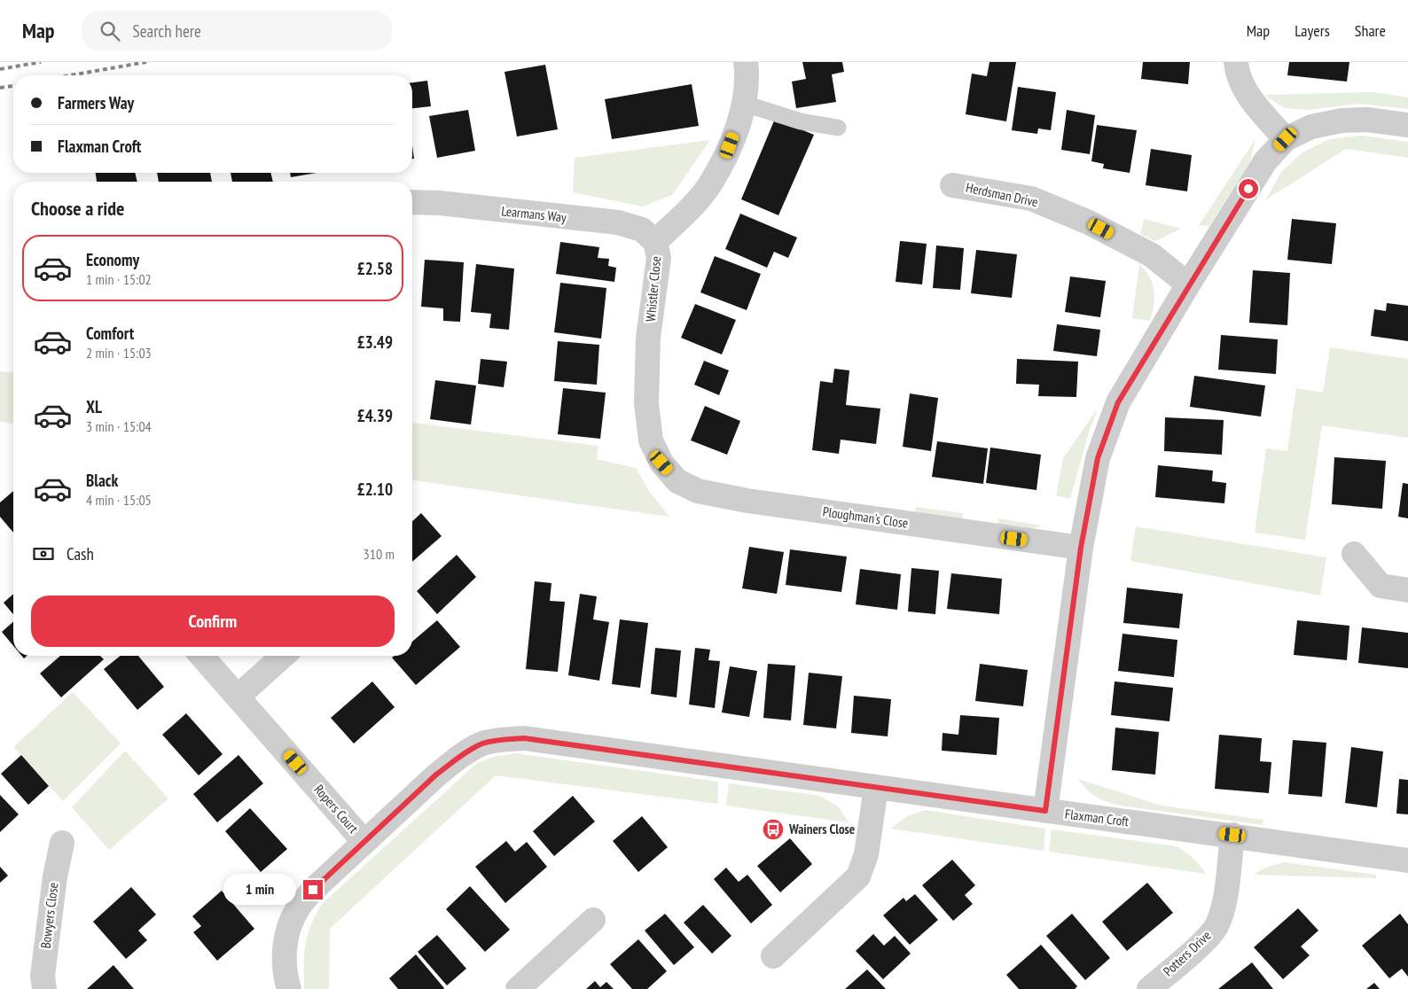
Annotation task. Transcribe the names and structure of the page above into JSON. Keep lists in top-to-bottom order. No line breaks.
{"streets":{"street":["Herdsman Drive","Learmans Way","Whistler Close","Ploughman's Close","Ropers Court","Flaxman Croft","Bowyers Close","Potters Drive"]},"crossings":[["Learmans Way","Whistler Close"],["Whistler Close","Ploughman's Close"],["Ropers Court","Flaxman Croft"],["Flaxman Croft","Potters Drive"]],"places":{"bus stop":["Wainers Close"]},"page":{"header":"Map","search":"Search here","nav":["Map","Layers","Share"],"banner":["Farmers Way","Flaxman Croft"],"heading":"Choose a ride","list":[{"name":"Economy","note":"1 min · 15:02","value":"£2.58"},{"name":"Comfort","note":"2 min · 15:03","value":"£3.49"},{"name":"XL","note":"3 min · 15:04","value":"£4.39"},{"name":"Black","note":"4 min · 15:05","value":"£2.10"}],"pay":["Cash","310 m"],"buttons":"Confirm","bubble":"1 min"}}
